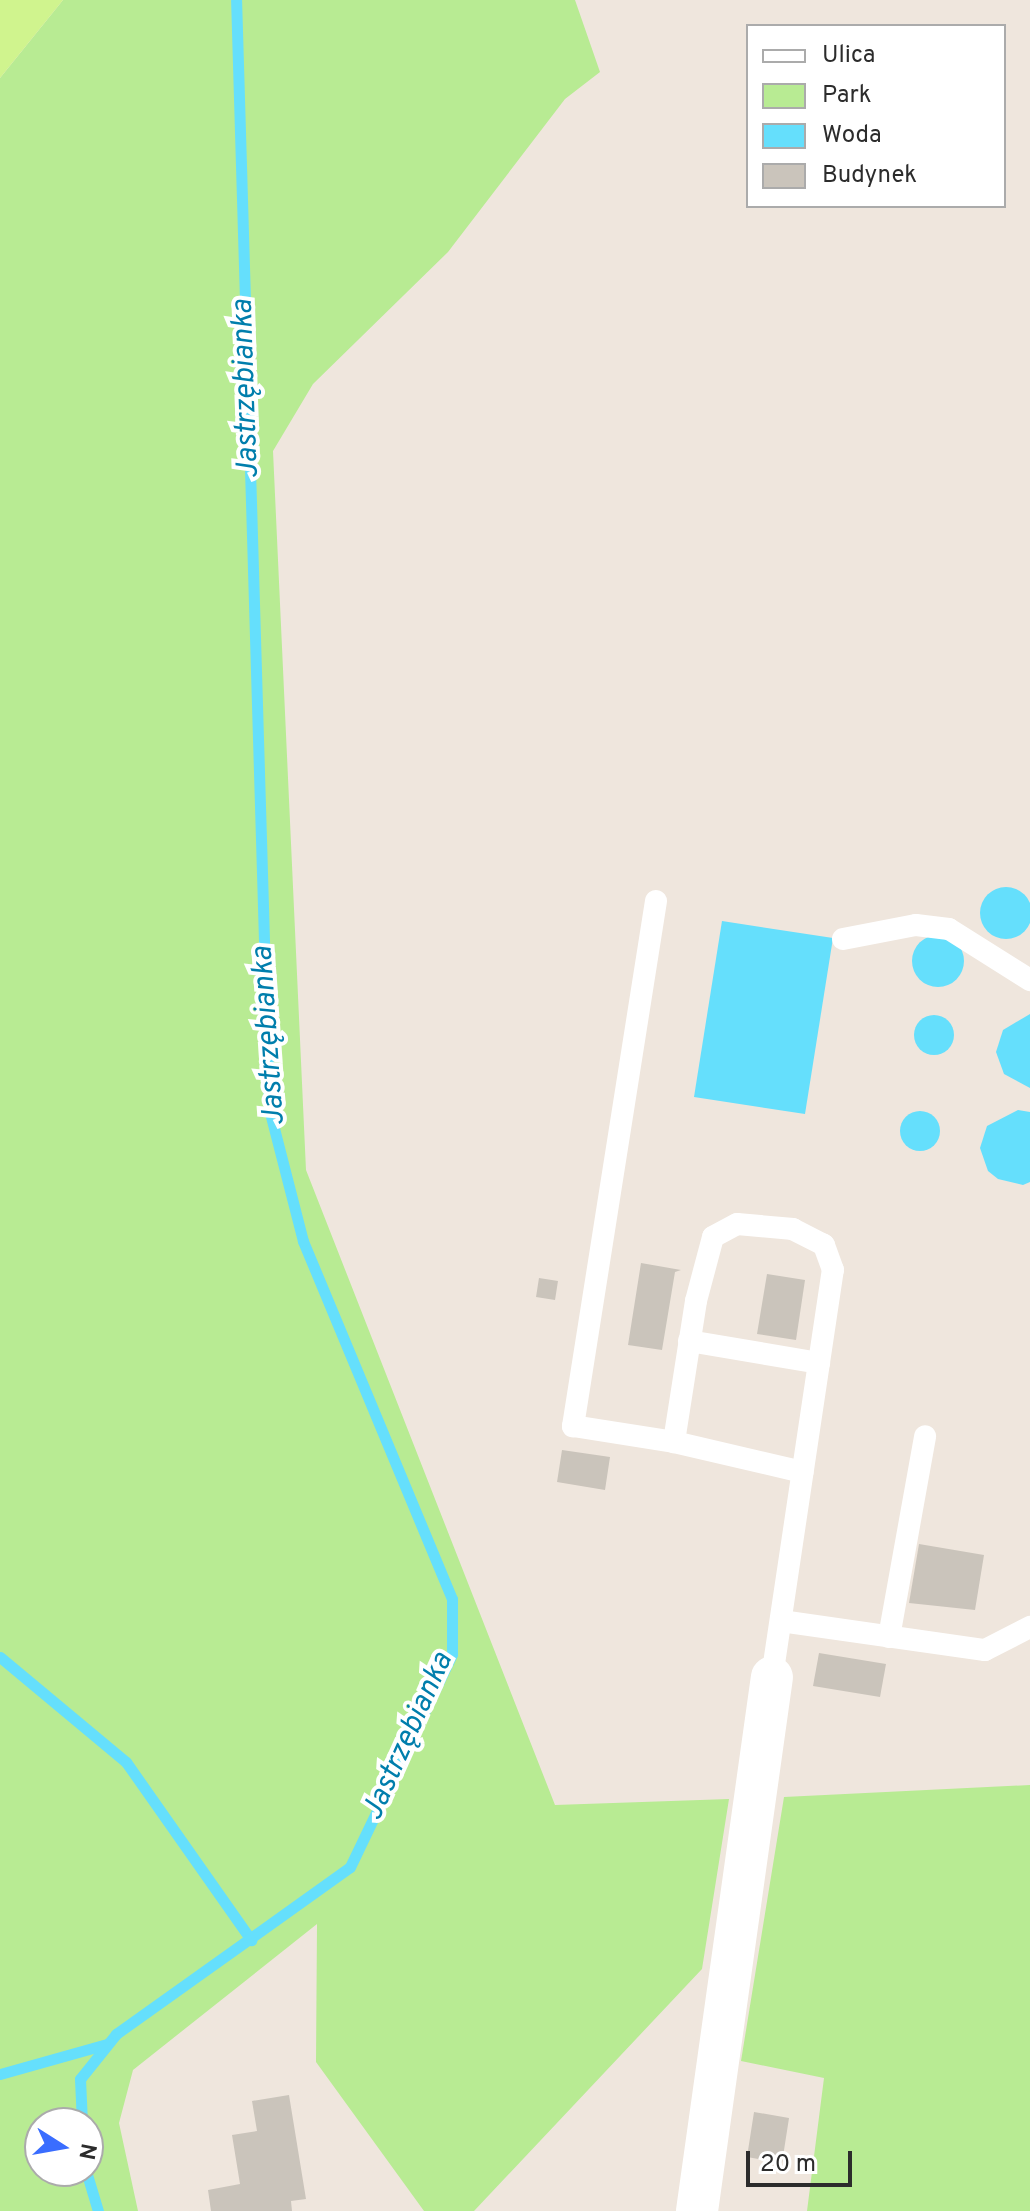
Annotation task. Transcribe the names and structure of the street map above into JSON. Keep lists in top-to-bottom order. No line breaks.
{"water":["Jastrzębianka"],"legend":["Ulica","Park","Woda","Budynek"],"scale_bar":"20 m","north":"right"}
